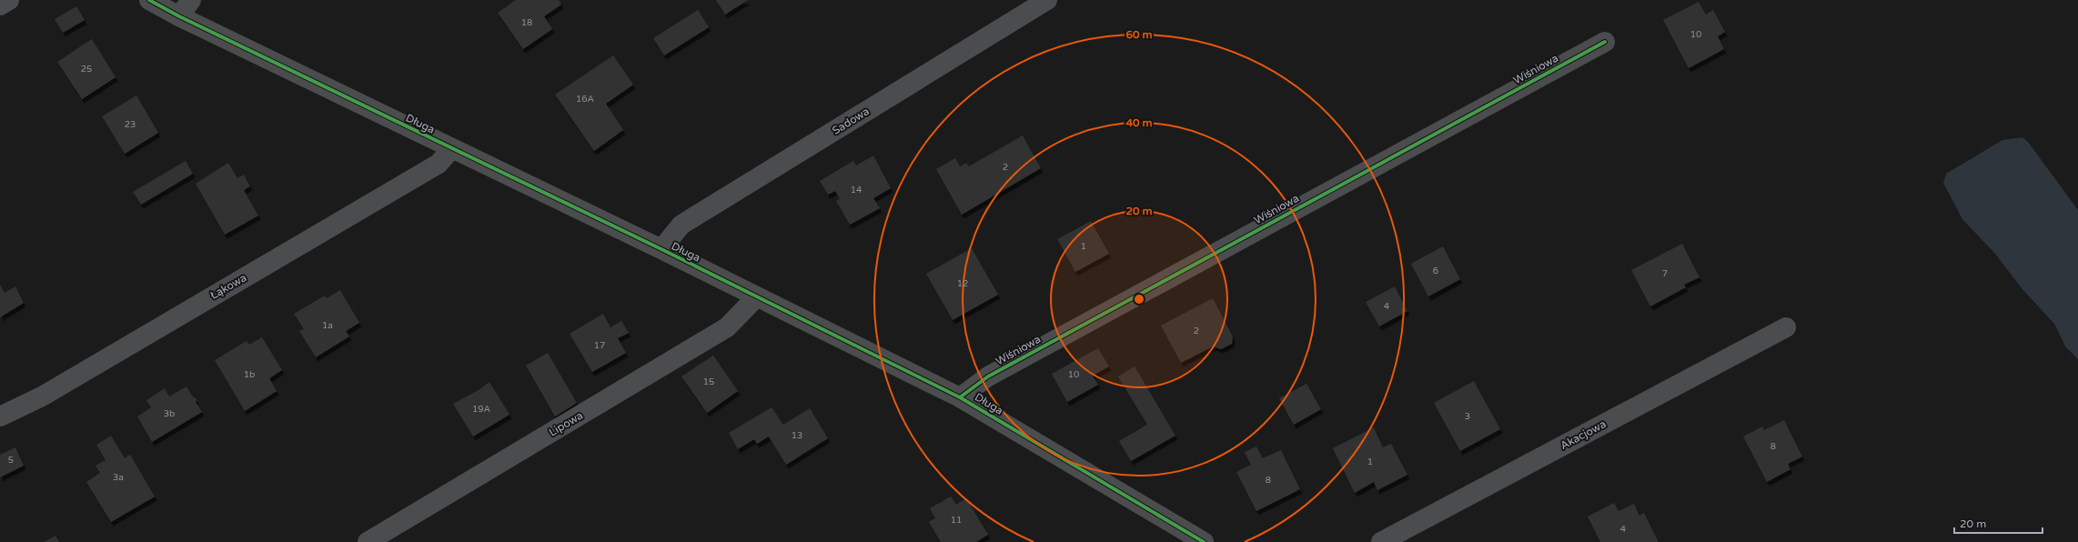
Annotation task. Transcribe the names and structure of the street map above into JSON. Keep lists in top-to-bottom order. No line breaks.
{"streets":{"street":["Wiśniowa","Sadowa","Długa","Łąkowa","Lipowa","Akacjowa"]},"crossings":[["Wiśniowa","Długa"],["Sadowa","Długa"],["Długa","Łąkowa"],["Długa","Lipowa"]],"house_numbers":["18","10","25","16A","23","2","14","1","6","7","12","4","1a","2","17","1b","10","15","19A","3b","3","13","8","5","1","3a","8","11","4"],"scale_bar":"20 m","rings":["60 m","40 m","20 m"]}
